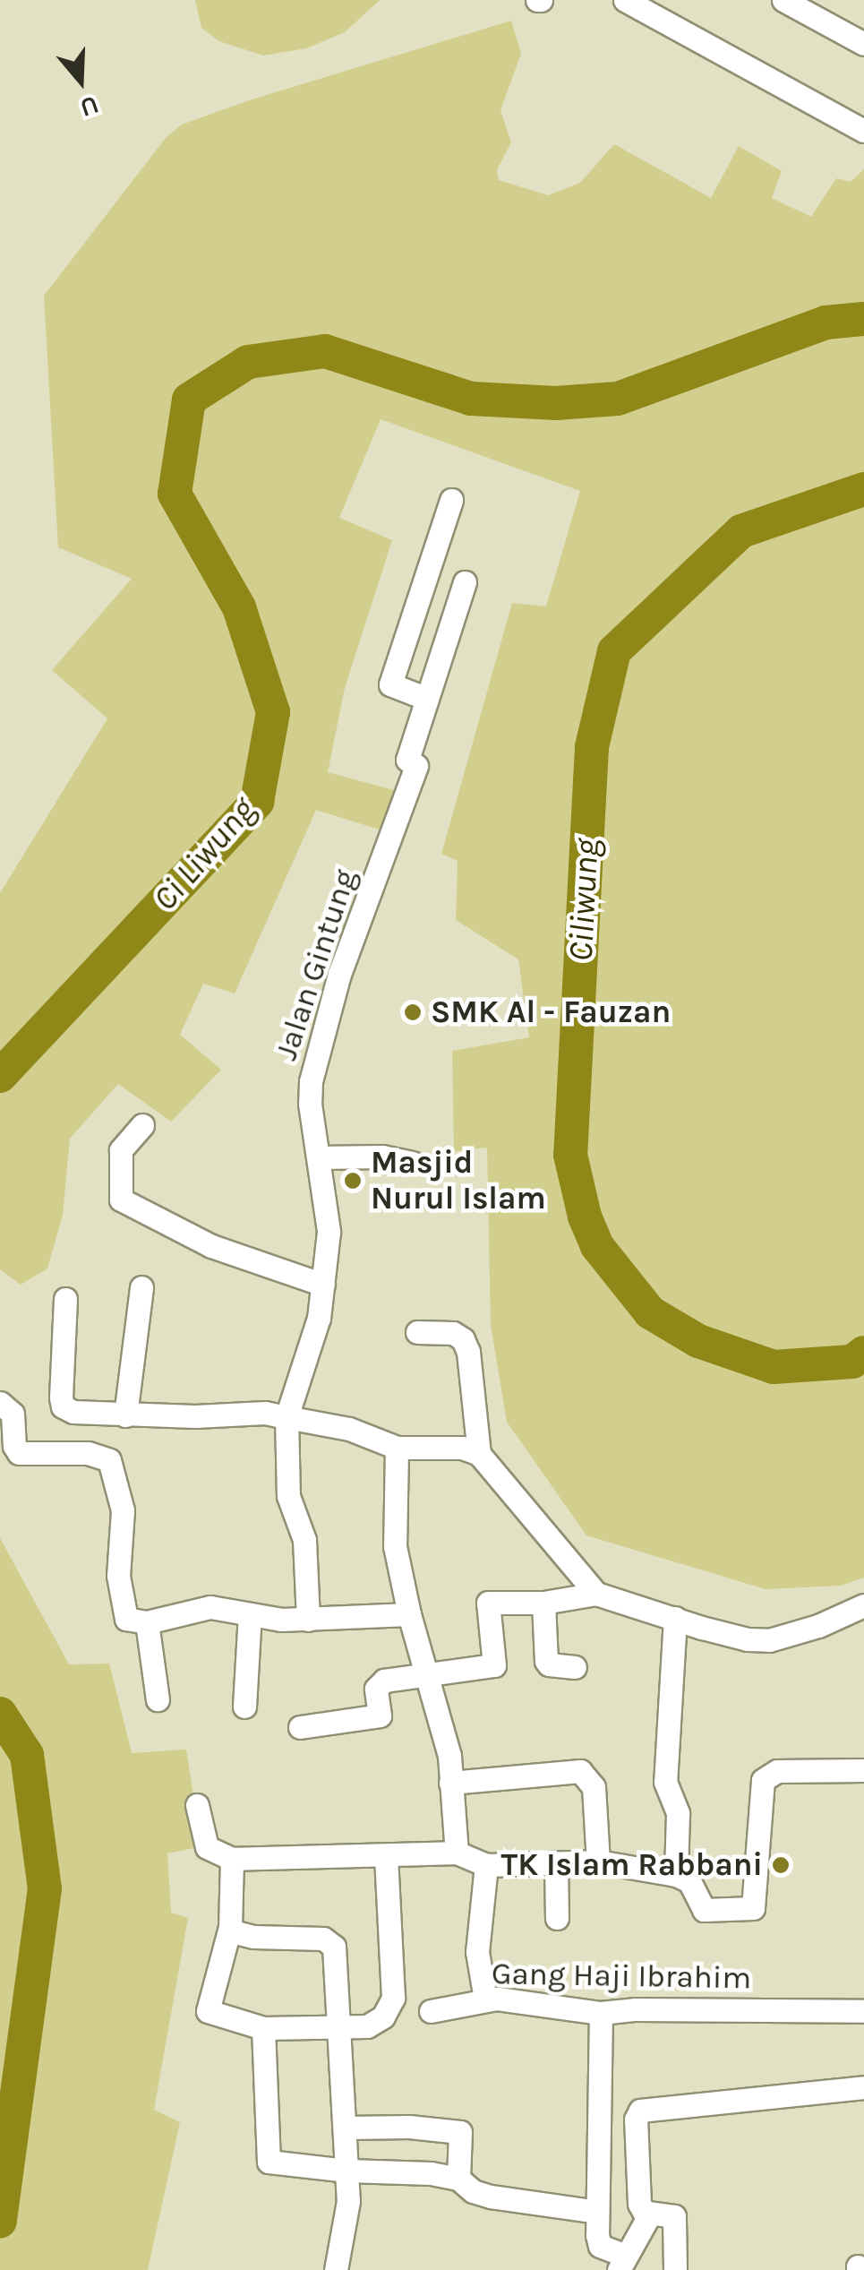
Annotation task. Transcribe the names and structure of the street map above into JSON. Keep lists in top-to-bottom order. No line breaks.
{"streets":{"street":["Jalan Gintung","Gang Haji Ibrahim"]},"water":["Ci Liwung","Ciliwung"],"places":["SMK Al - Fauzan","Masjid Nurul Islam","TK Islam Rabbani"],"north":"bottom"}
